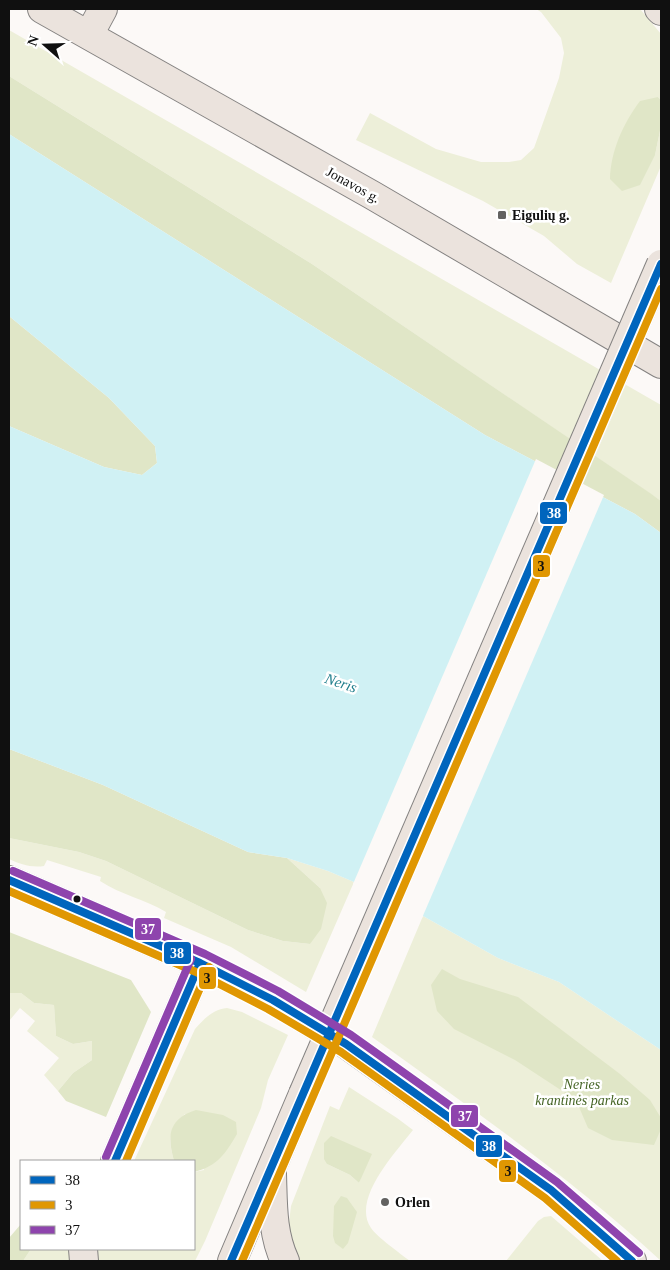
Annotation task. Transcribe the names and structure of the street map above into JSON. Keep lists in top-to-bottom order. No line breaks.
{"streets":{"main road":["Jonavos g."]},"water":["Neris"],"parks":["Neries krantinės parkas"],"places":{"transit":["Eigulių g."],"other":["Orlen"]},"lines":["transit line 38","transit line 3","transit line 37"],"legend":["38","3","37"],"north":"left"}
